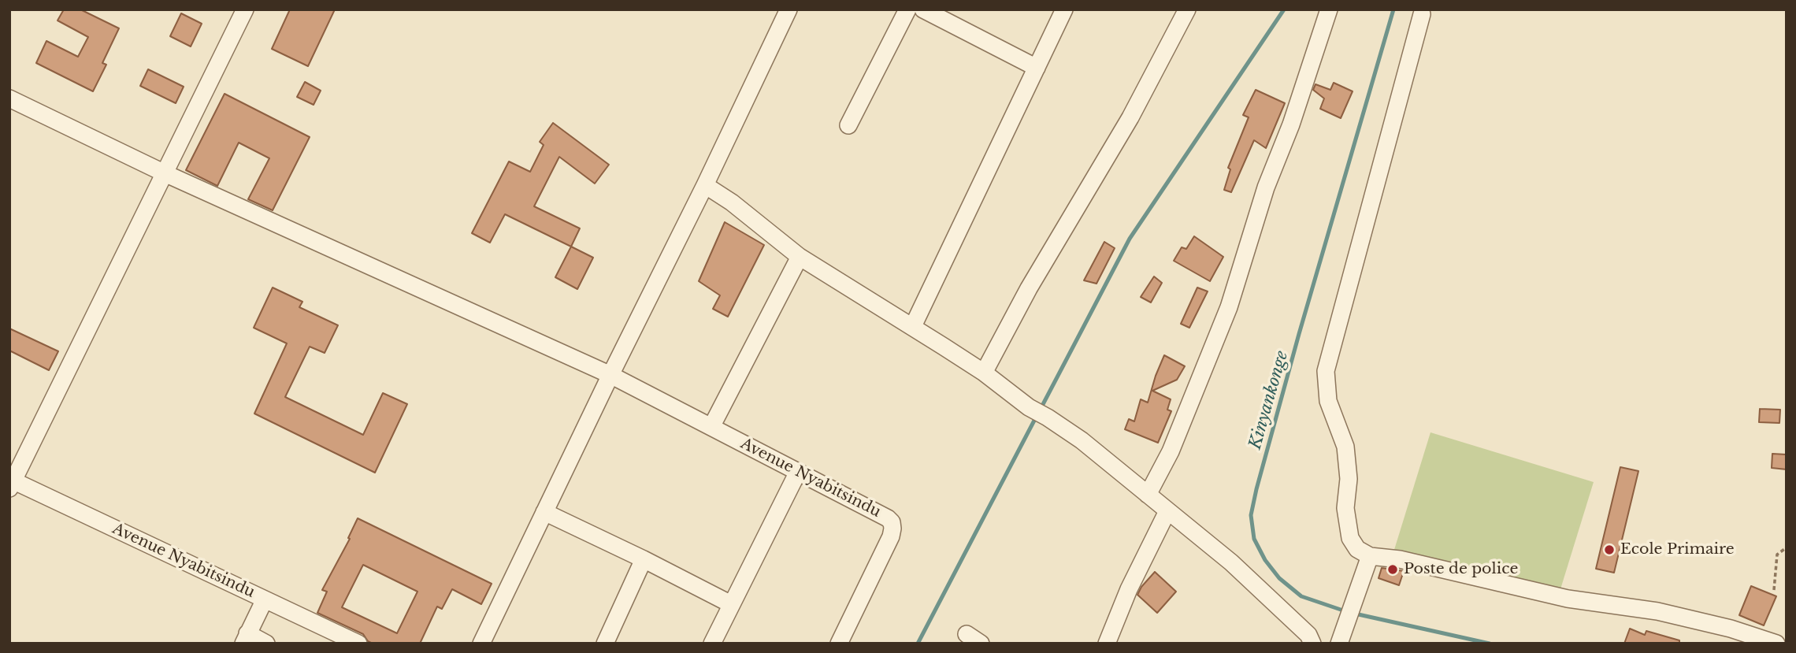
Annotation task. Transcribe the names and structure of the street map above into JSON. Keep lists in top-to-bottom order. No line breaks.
{"streets":{"street":["Avenue Nyabitsindu"]},"water":["Kinyankonge"],"places":["Ecole Primaire","Poste de police"]}
